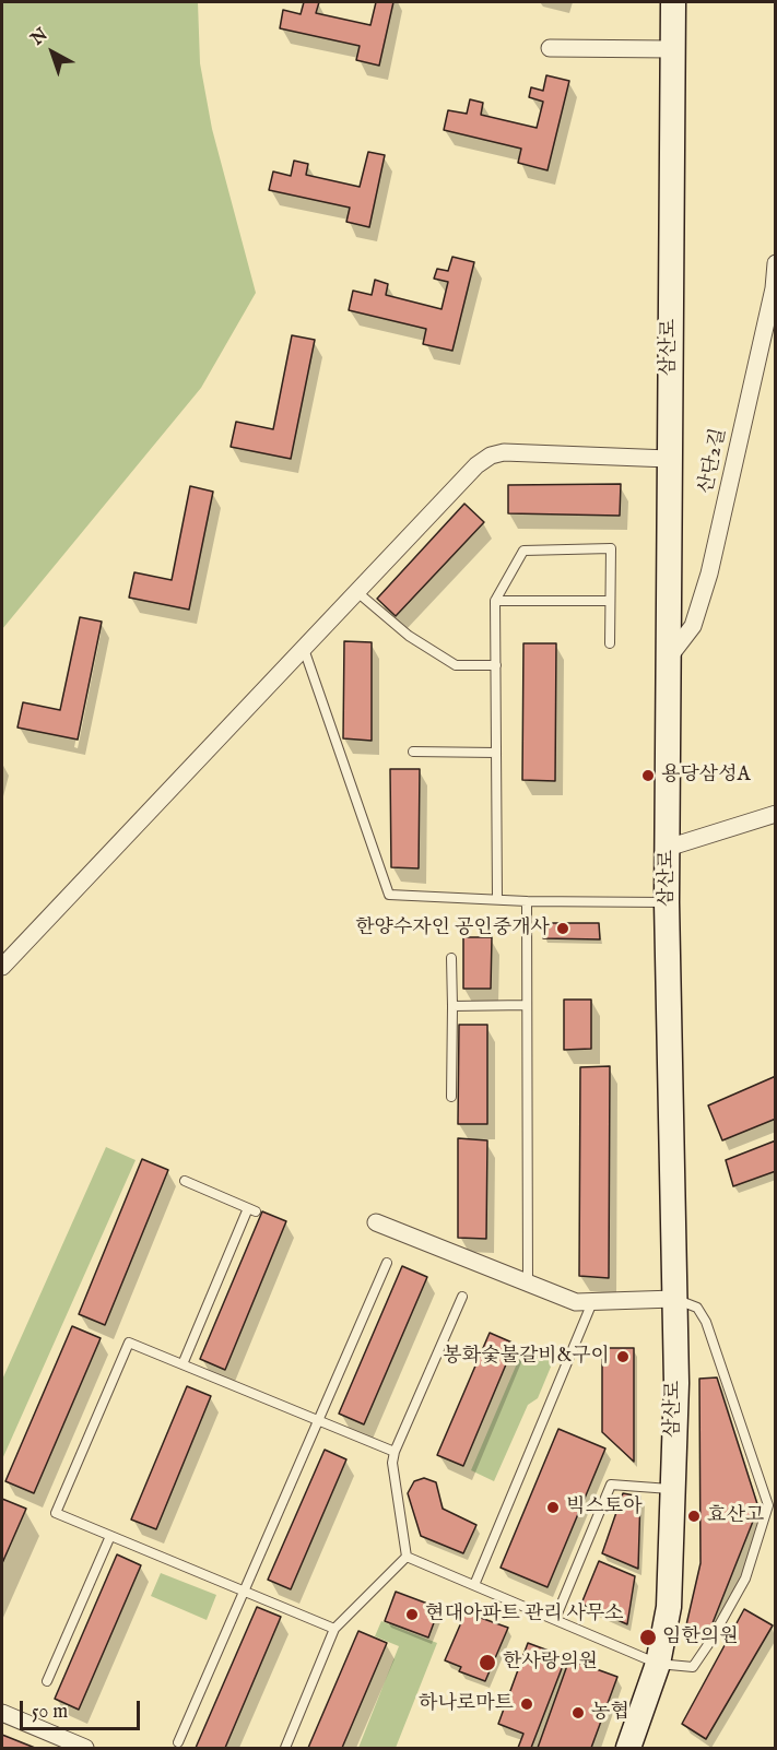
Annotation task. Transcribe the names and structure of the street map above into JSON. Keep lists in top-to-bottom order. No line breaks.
{"streets":{"main road":["삼산로"],"street":["산단2길"]},"crossings":[["삼산로","산단2길"]],"places":["용당삼성A","한양수자인 공인중개사","봉화숯불갈비&구이","빅스토아","효산고","현대아파트 관리 사무소","임한의원","한사랑의원","하나로마트","농협"],"scale_bar":"50 m","north":"top left"}
